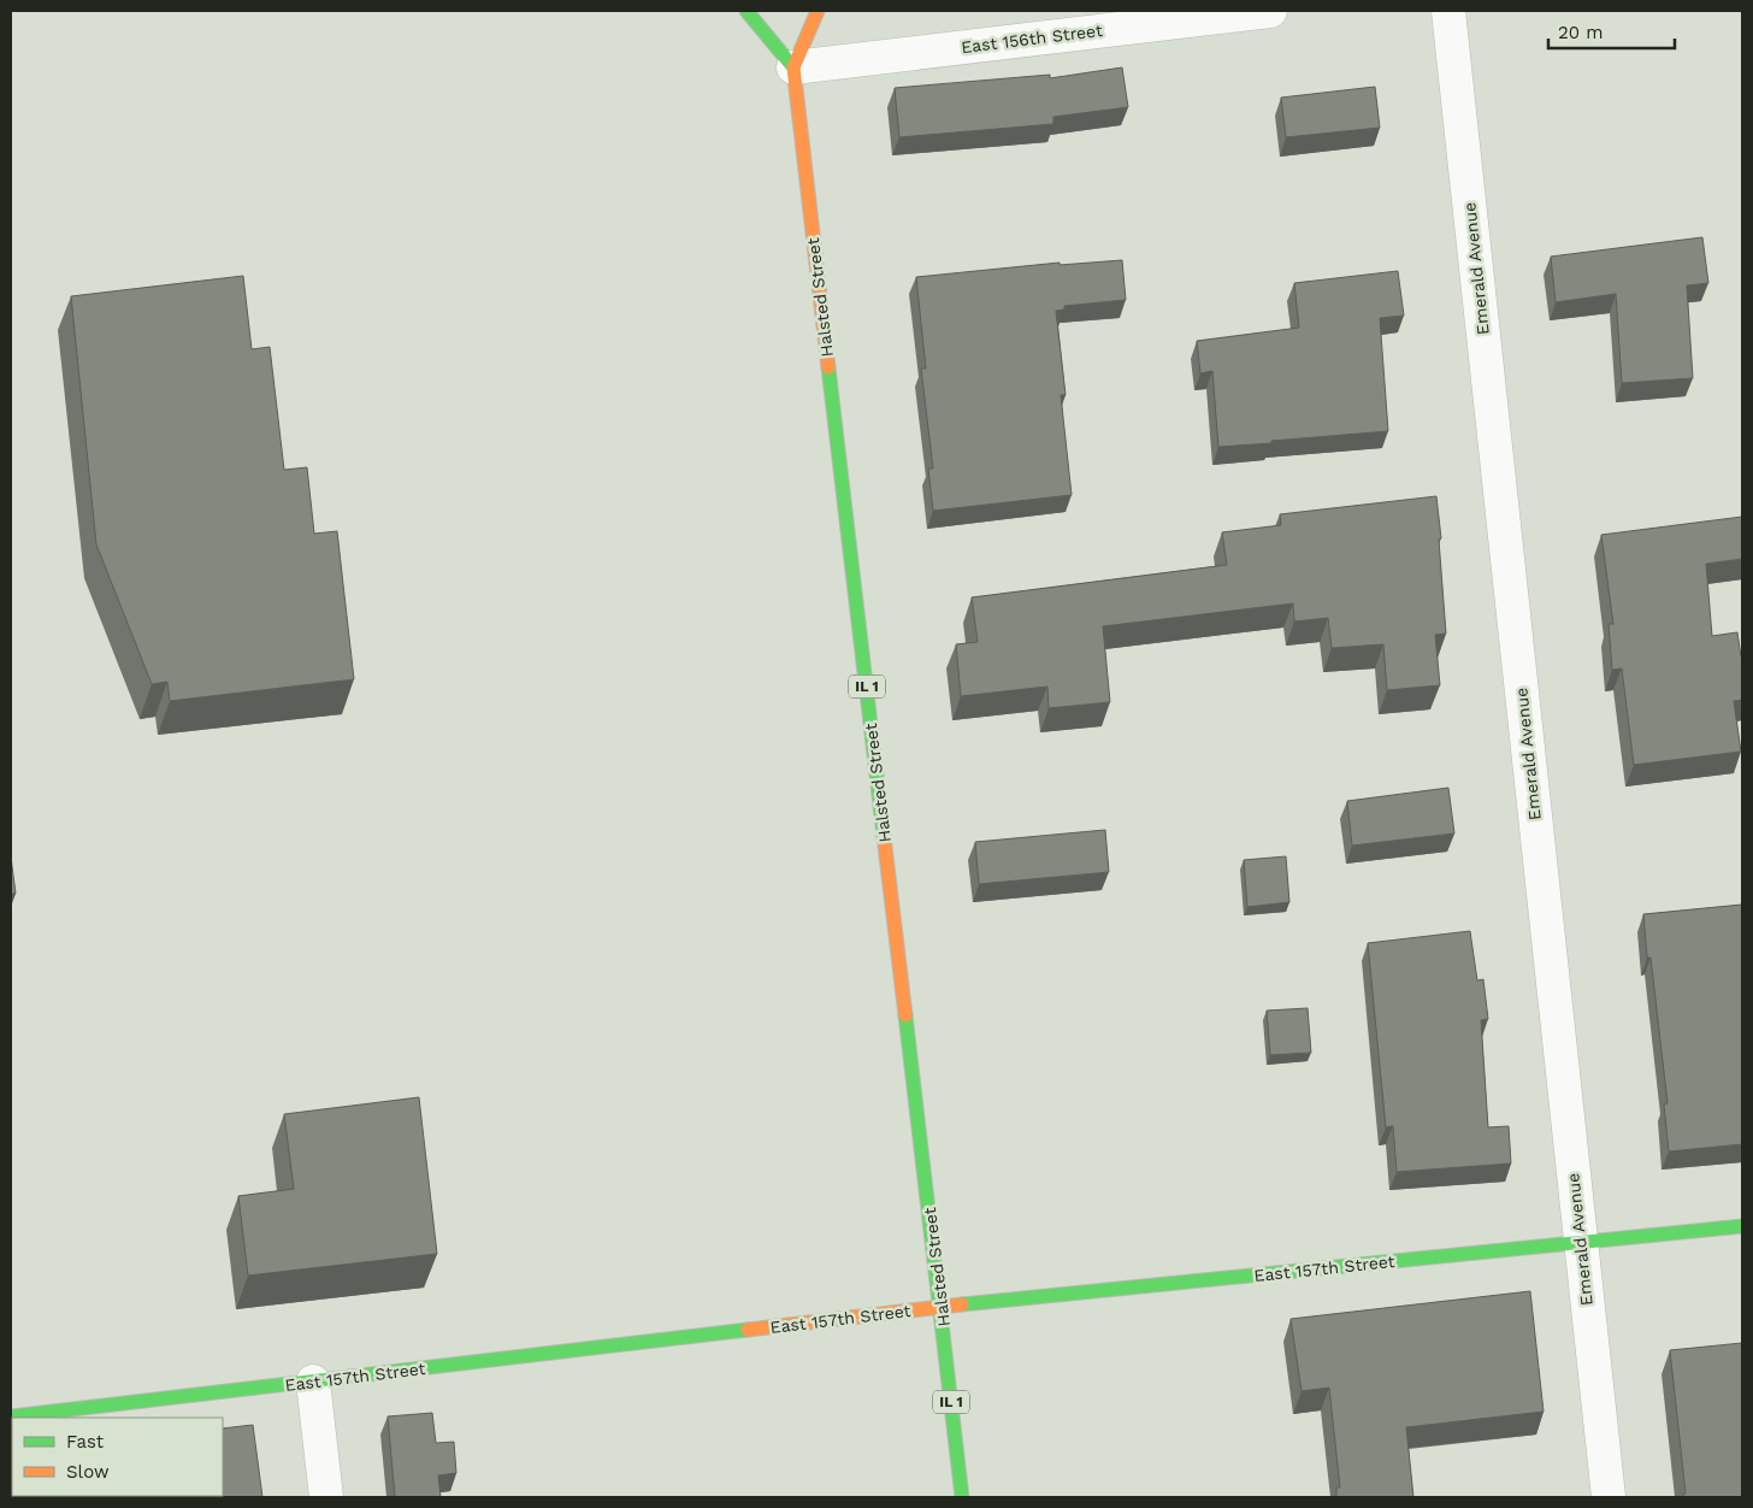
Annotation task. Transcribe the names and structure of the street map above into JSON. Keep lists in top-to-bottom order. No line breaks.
{"streets":{"street":["East 156th Street","Emerald Avenue","Halsted Street","IL 1","East 157th Street"]},"crossings":[["East 156th Street","Halsted Street"],["Emerald Avenue","East 157th Street"],["Halsted Street","East 157th Street"]],"legend":["Fast","Slow"],"scale_bar":"20 m"}
